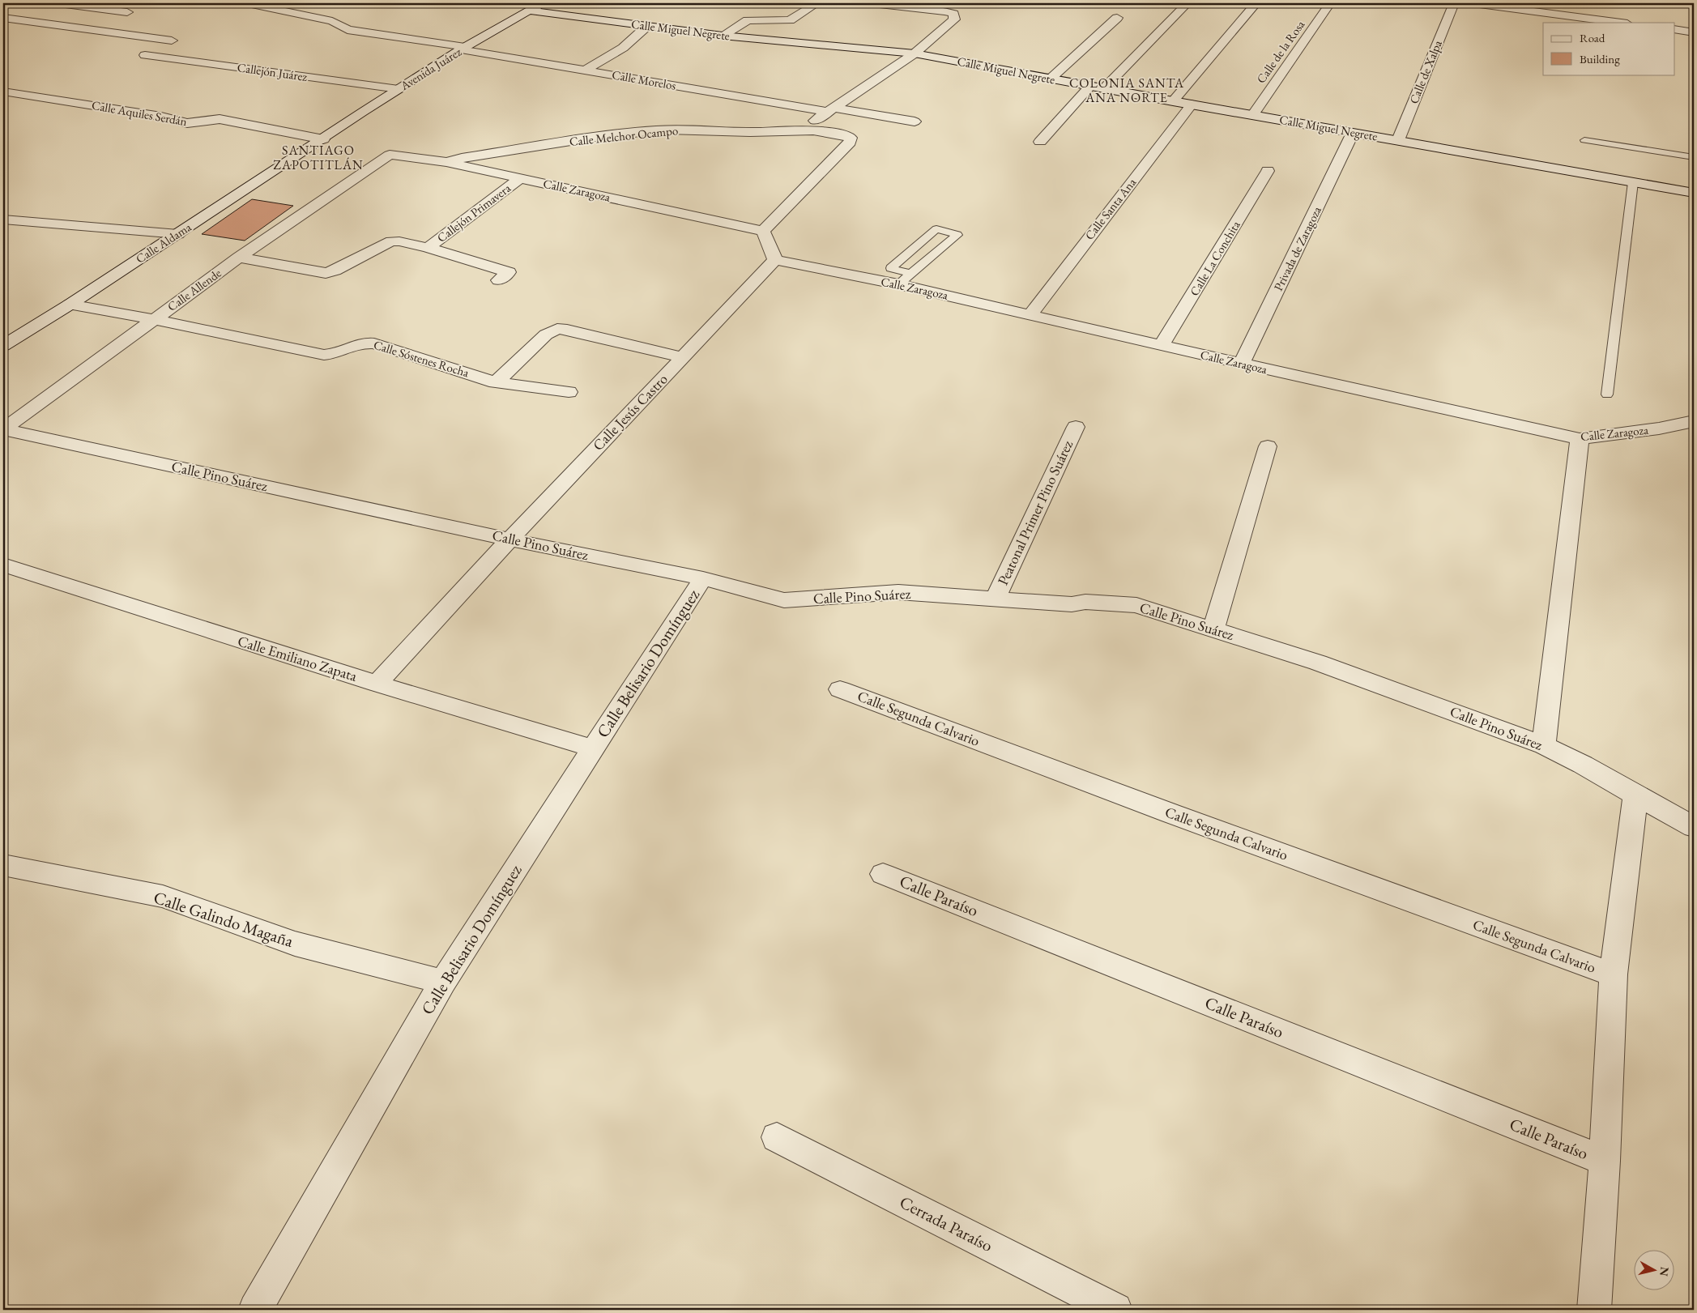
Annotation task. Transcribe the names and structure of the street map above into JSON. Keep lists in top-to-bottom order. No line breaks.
{"streets":{"street":["Calle Miguel Negrete","Calle de la Rosa","Avenida Juárez","Callejón Juárez","Calle de Xalpa","Calle Morelos","Calle Aquiles Serdán","Calle Melchor Ocampo","Calle Zaragoza","Calle Santa Ana","Callejón Primavera","Calle Aldama","Privada de Zaragoza","Calle La Conchita","Calle Allende","Calle Sóstenes Rocha","Calle Jesús Castro","Calle Pino Suárez","Peatonal Primer Pino Suárez","Calle Emiliano Zapata","Calle Belisario Domínguez","Calle Segunda Calvario","Calle Paraíso","Calle Galindo Magaña","Cerrada Paraíso"]},"crossings":[["Calle Miguel Negrete","Calle de la Rosa"],["Calle Miguel Negrete","Avenida Juárez"],["Calle Miguel Negrete","Calle de Xalpa"],["Calle Miguel Negrete","Calle Santa Ana"],["Calle Miguel Negrete","Privada de Zaragoza"],["Avenida Juárez","Callejón Juárez"],["Avenida Juárez","Calle Morelos"],["Avenida Juárez","Calle Aquiles Serdán"],["Avenida Juárez","Calle Aldama"],["Calle Aquiles Serdán","Calle Aldama"],["Calle Melchor Ocampo","Calle Zaragoza"],["Calle Zaragoza","Calle Santa Ana"],["Calle Zaragoza","Callejón Primavera"],["Calle Zaragoza","Privada de Zaragoza"],["Calle Zaragoza","Calle La Conchita"],["Calle Zaragoza","Calle Allende"],["Calle Zaragoza","Calle Jesús Castro"],["Callejón Primavera","Calle Allende"],["Calle Aldama","Calle Sóstenes Rocha"],["Calle Allende","Calle Sóstenes Rocha"],["Calle Allende","Calle Pino Suárez"],["Calle Jesús Castro","Calle Pino Suárez"],["Calle Jesús Castro","Calle Emiliano Zapata"],["Calle Pino Suárez","Peatonal Primer Pino Suárez"],["Calle Pino Suárez","Calle Belisario Domínguez"],["Calle Emiliano Zapata","Calle Belisario Domínguez"],["Calle Belisario Domínguez","Calle Galindo Magaña"]],"districts":["COLONIA SANTA ANA NORTE","SANTIAGO ZAPOTITLÁN"],"legend":["Road","Building"],"north":"right"}
